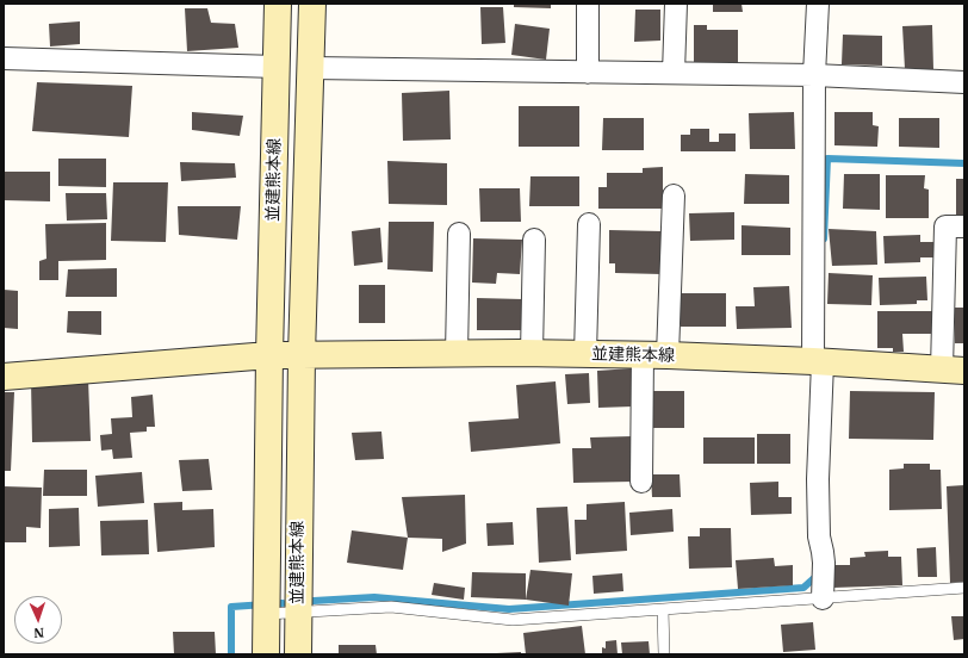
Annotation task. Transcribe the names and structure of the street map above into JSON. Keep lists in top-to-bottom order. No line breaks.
{"streets":{"main road":["並建熊本線"]},"north":"bottom"}
